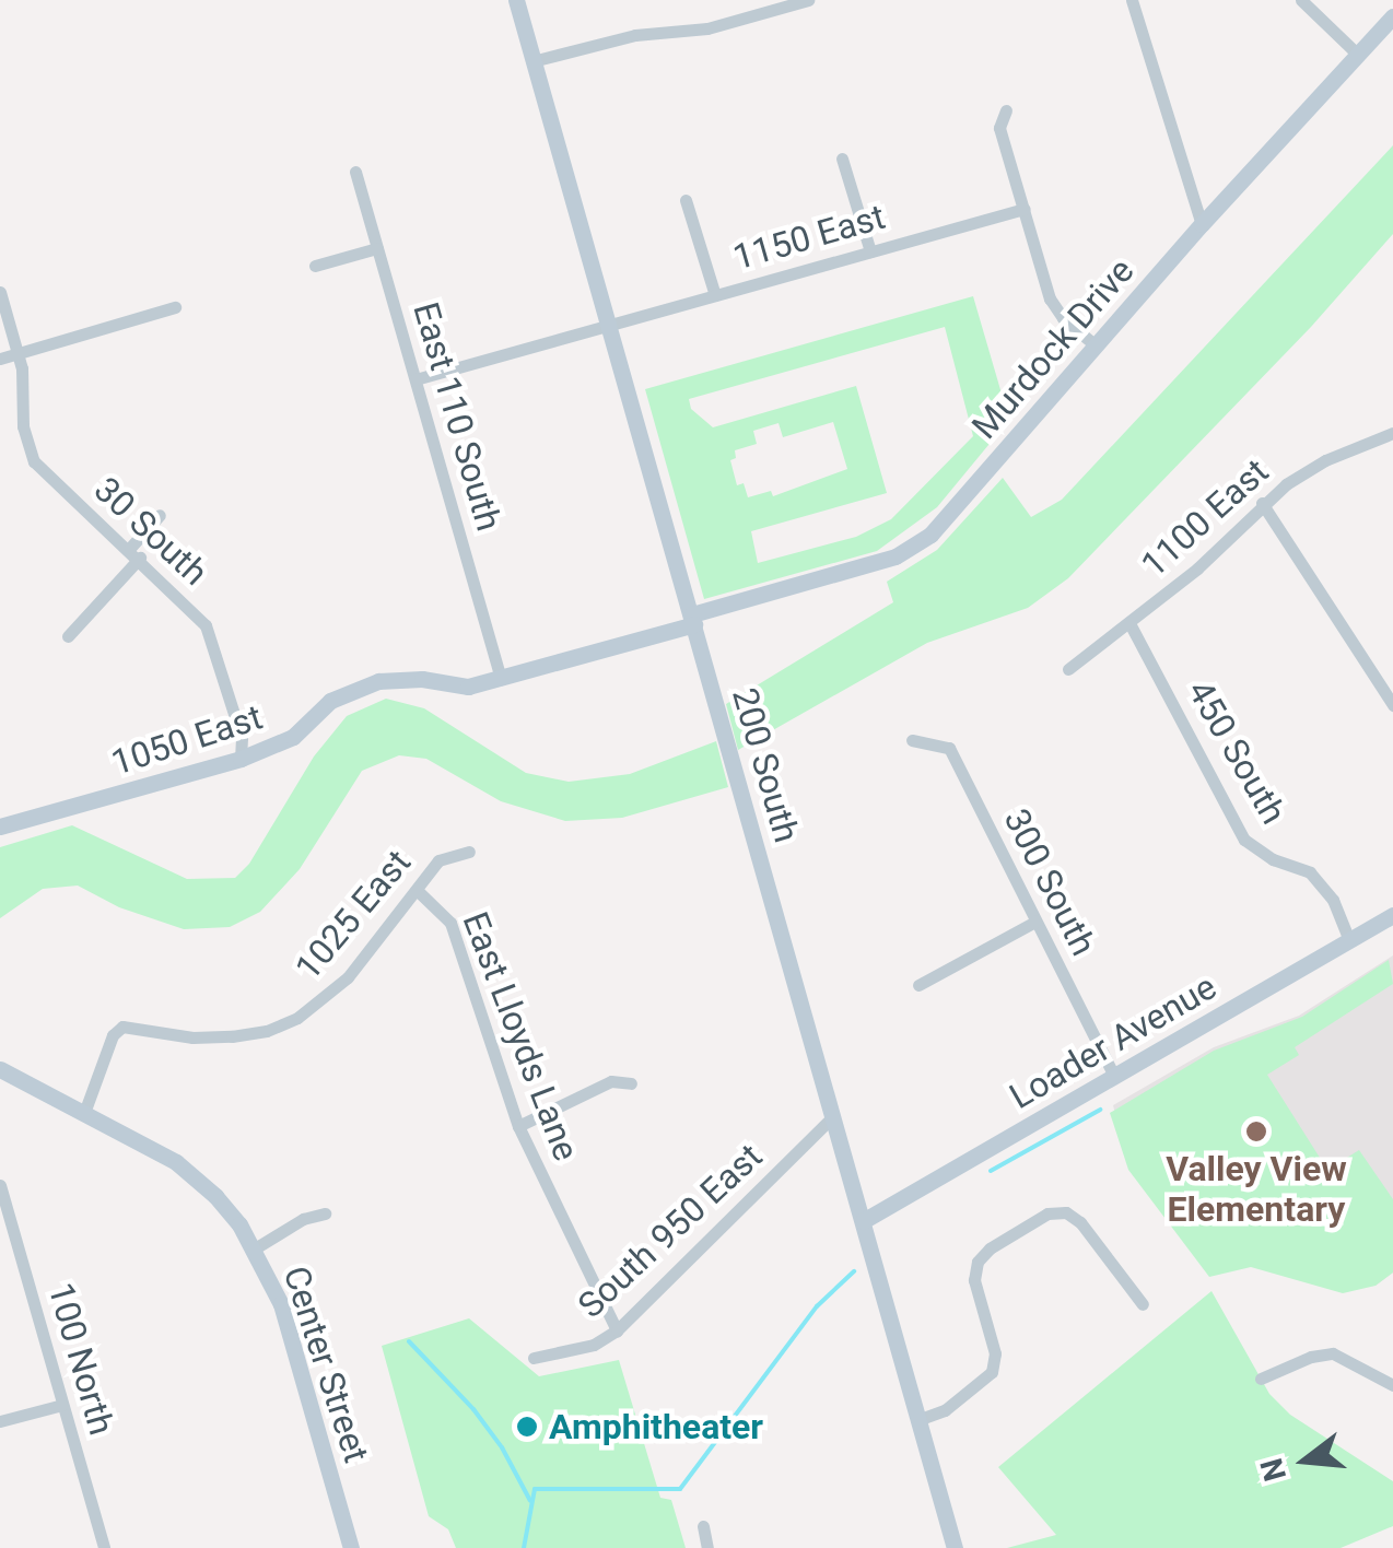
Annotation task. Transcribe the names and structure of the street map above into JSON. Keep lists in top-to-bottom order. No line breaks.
{"streets":{"street":["1150 East","Murdock Drive","East 110 South","1100 East","30 South","1050 East","450 South","200 South","300 South","1025 East","East Lloyds Lane","Loader Avenue","South 950 East","100 North","Center Street"]},"crossings":[["1150 East","East 110 South"],["1150 East","200 South"],["Murdock Drive","1050 East"],["Murdock Drive","200 South"],["East 110 South","1050 East"],["1100 East","450 South"],["30 South","1050 East"],["1050 East","200 South"],["450 South","Loader Avenue"],["200 South","Loader Avenue"],["200 South","South 950 East"],["300 South","Loader Avenue"],["1025 East","East Lloyds Lane"],["1025 East","Center Street"],["East Lloyds Lane","South 950 East"]],"places":["Valley View Elementary","Amphitheater"],"north":"left"}
